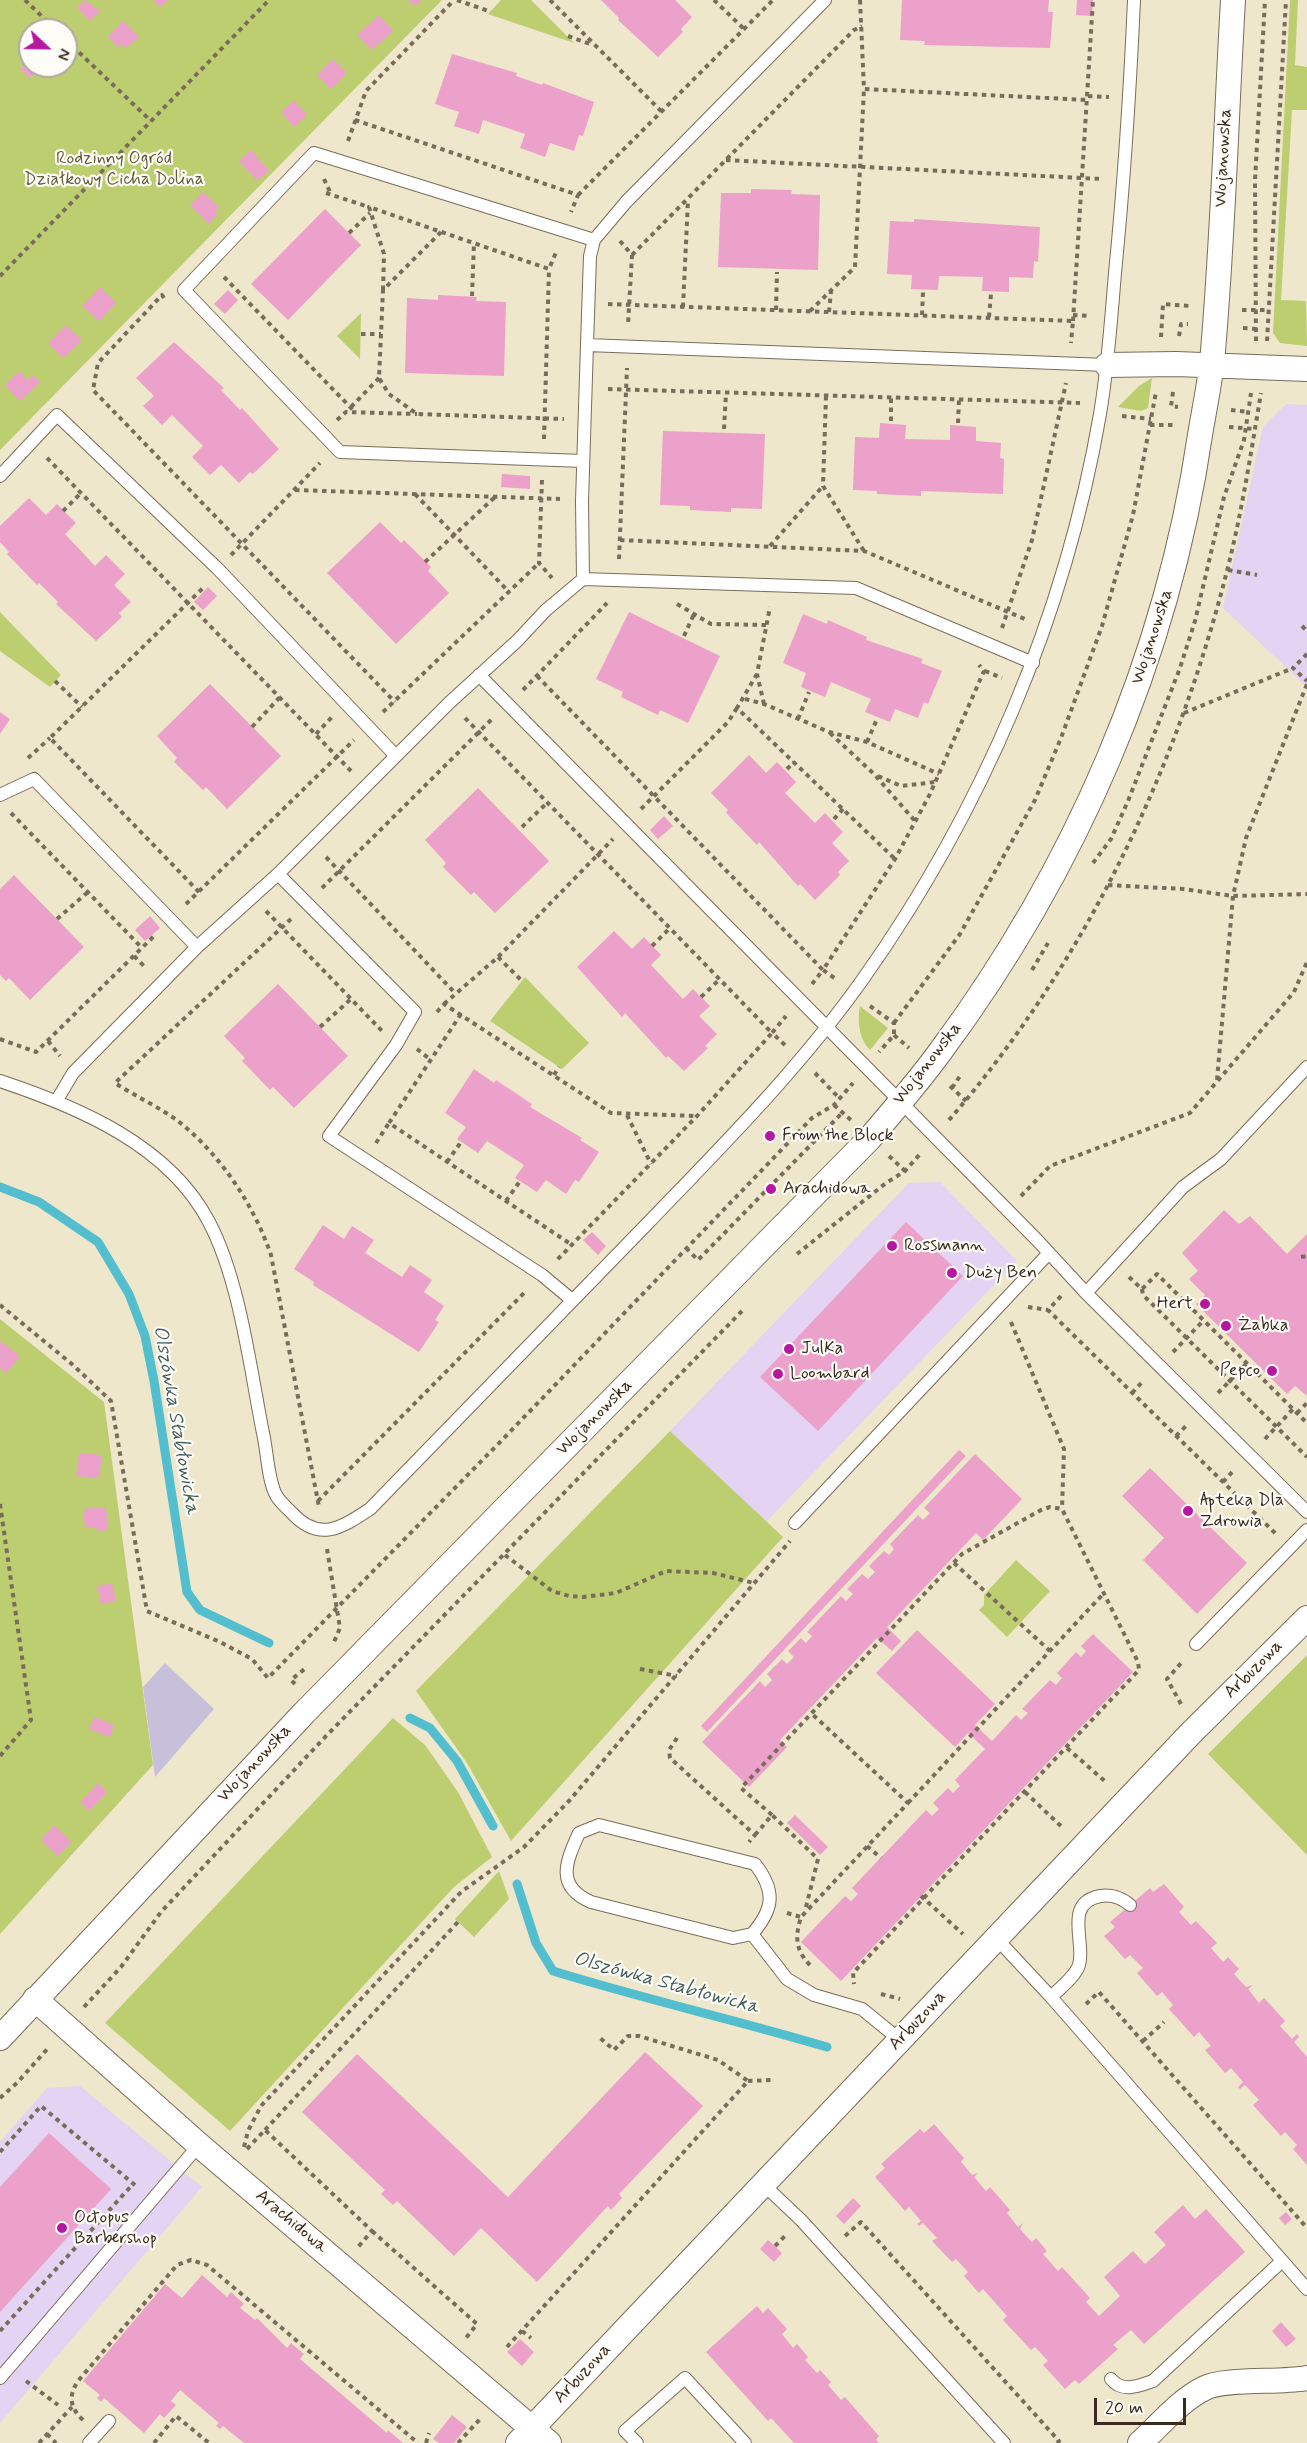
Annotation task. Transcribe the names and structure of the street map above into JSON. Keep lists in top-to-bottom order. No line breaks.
{"streets":{"street":["Wojanowska","Arbuzowa","Arachidowa"]},"crossings":[["Wojanowska","Arachidowa"],["Arbuzowa","Arachidowa"]],"water":["Olszówka Stabłowicka"],"parks":["Rodzinny Ogród Działkowy Cicha Dolina"],"places":["From the Block","Arachidowa","Rossmann","Duży Ben","Hert","Żabka","JulKa","Pepco","Loombard","Apteka Dla Zdrowia","Octopus Barbershop"],"scale_bar":"20 m","north":"right"}
